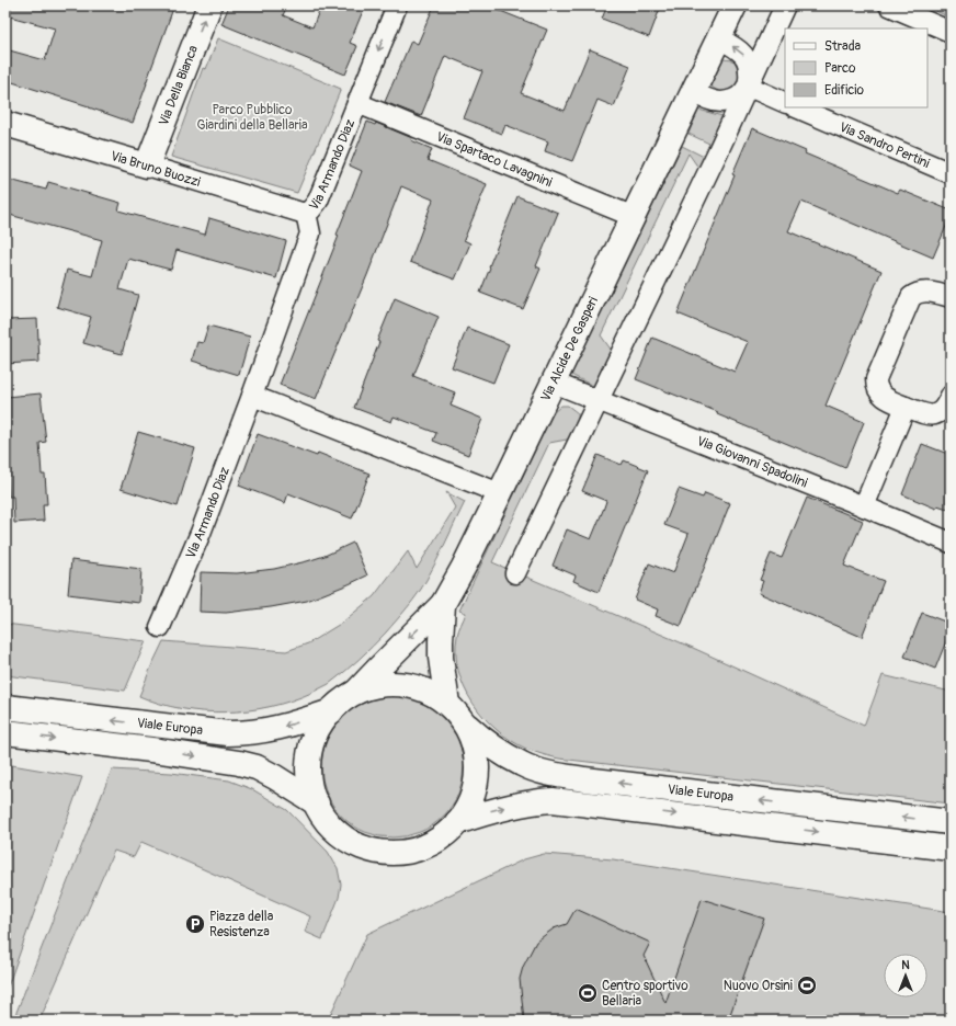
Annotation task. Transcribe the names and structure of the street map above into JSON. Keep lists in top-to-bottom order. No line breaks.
{"streets":{"main road":["Via Della Bianca","Via Bruno Buozzi","Via Alcide De Gasperi","Viale Europa"],"street":["Via Sandro Pertini","Via Spartaco Lavagnini","Via Armando Diaz","Via Giovanni Spadolini"]},"crossings":[["Via Della Bianca","Via Bruno Buozzi"],["Via Spartaco Lavagnini","Via Armando Diaz"],["Via Spartaco Lavagnini","Via Alcide De Gasperi"],["Via Armando Diaz","Via Bruno Buozzi"],["Via Alcide De Gasperi","Via Giovanni Spadolini"],["Via Alcide De Gasperi","Viale Europa"]],"one_way":["Via Della Bianca"],"parks":["Parco Pubblico Giardini della Bellaria"],"places":{"parking":["Piazza della Resistenza"],"sports":["Nuovo Orsini","Centro sportivo Bellaria"]},"legend":["Strada","Parco","Edificio"],"north":"top"}
